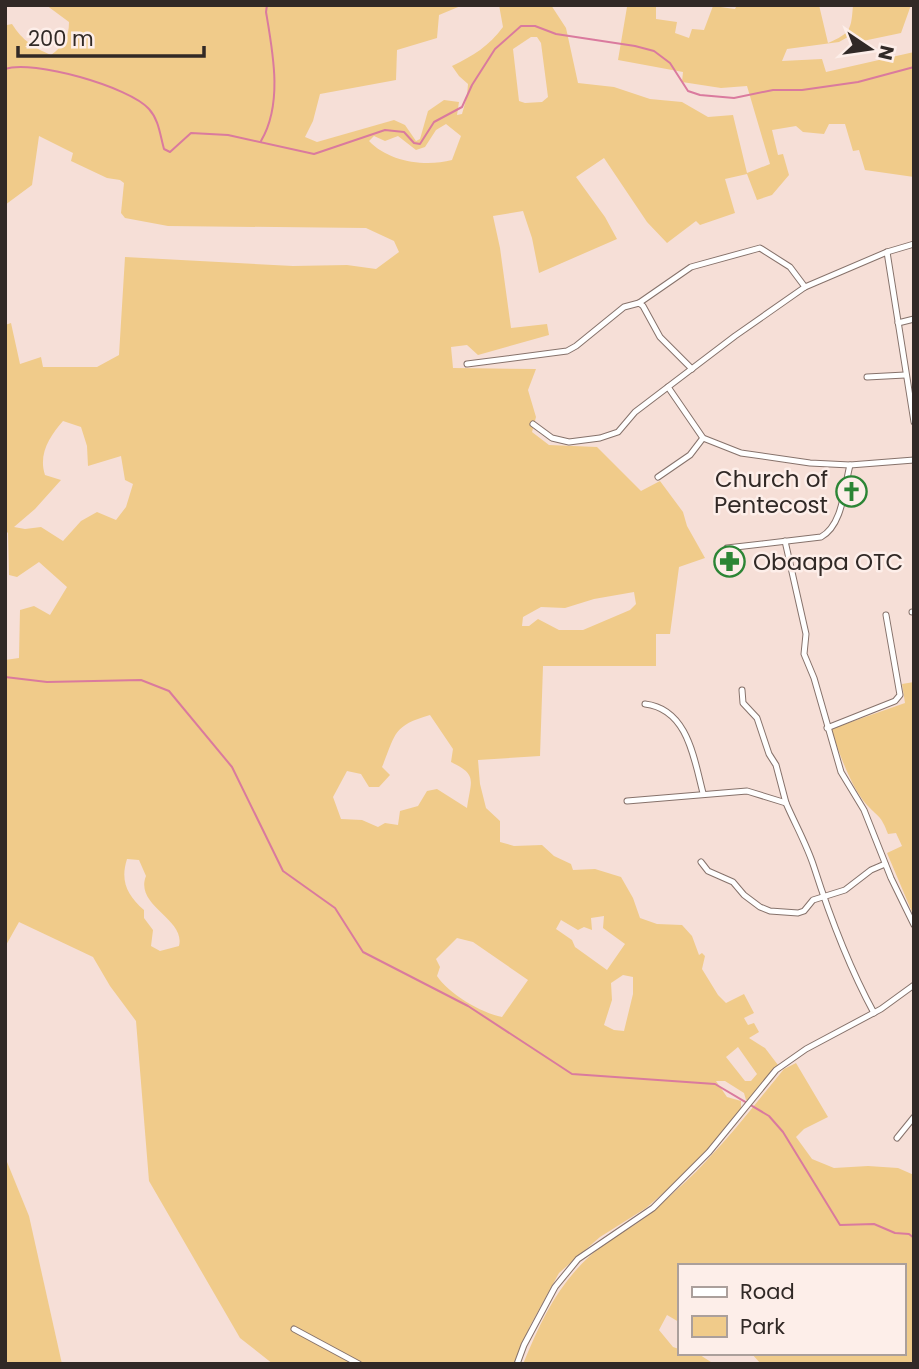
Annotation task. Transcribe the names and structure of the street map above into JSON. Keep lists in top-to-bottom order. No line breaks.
{"places":{"church":["Church of Pentecost"],"pharmacy":["Obaapa OTC"]},"legend":["Road","Park"],"scale_bar":"200 m","north":"right"}
